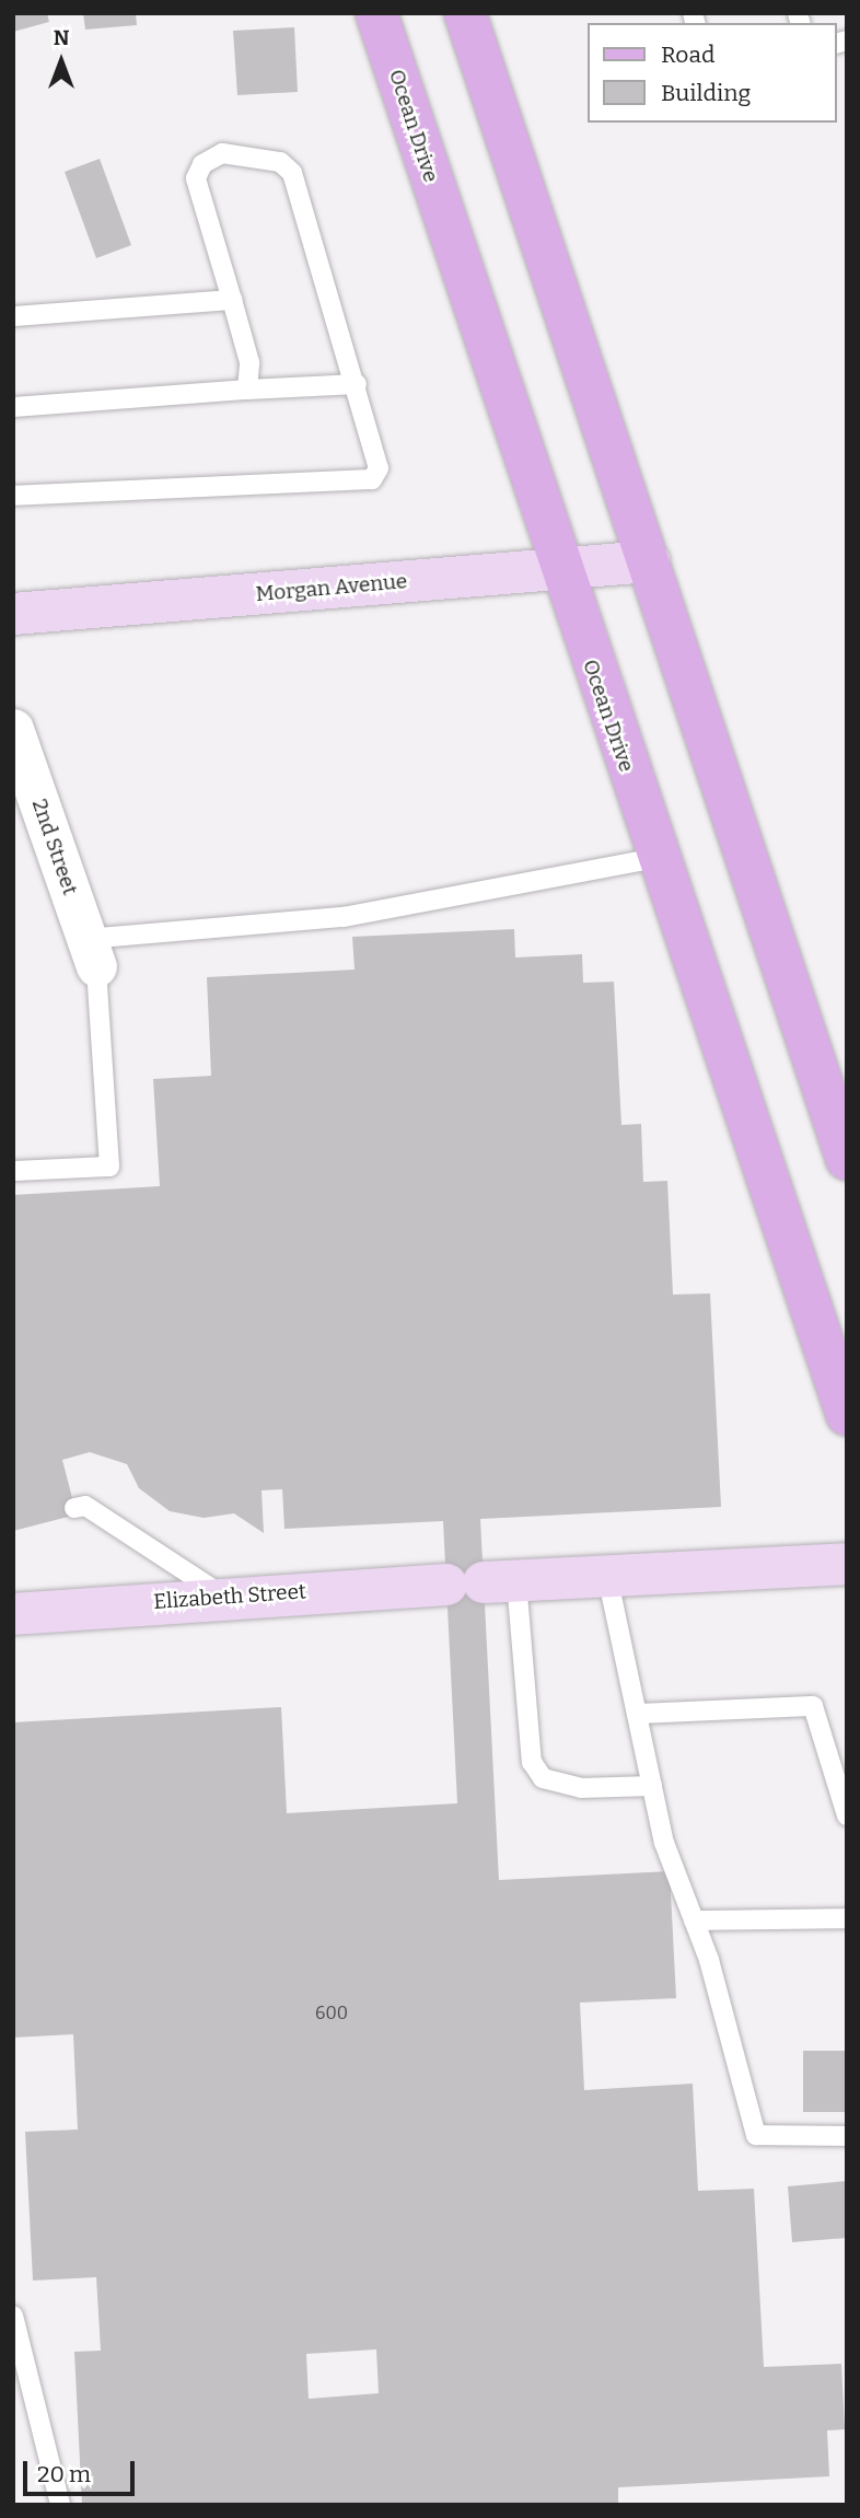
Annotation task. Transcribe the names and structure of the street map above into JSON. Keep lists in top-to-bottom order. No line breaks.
{"streets":{"main road":["Ocean Drive"],"street":["Morgan Avenue","2nd Street","Elizabeth Street"]},"crossings":[["Ocean Drive","Morgan Avenue"]],"house_numbers":["600"],"legend":["Road","Building"],"scale_bar":"20 m","north":"top"}
